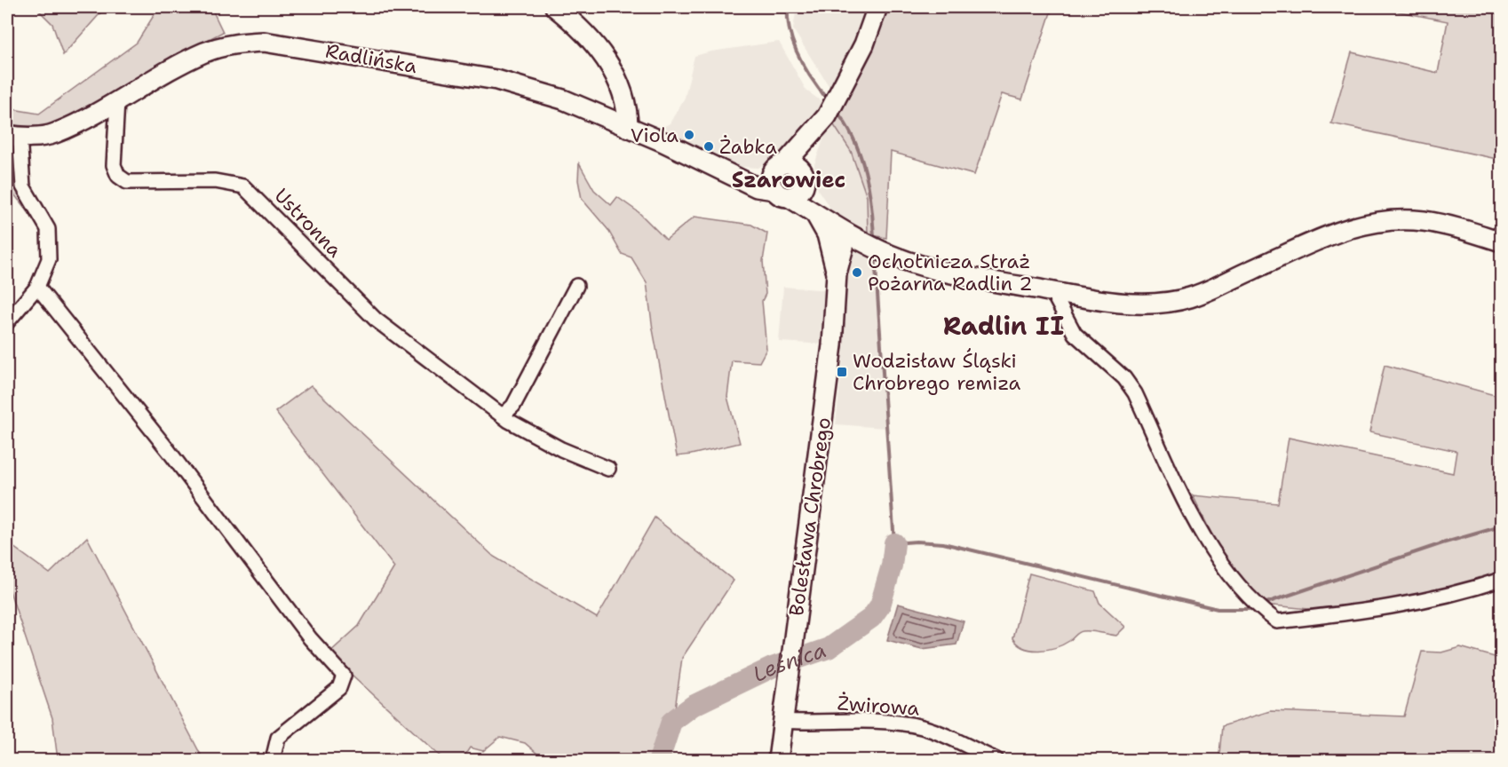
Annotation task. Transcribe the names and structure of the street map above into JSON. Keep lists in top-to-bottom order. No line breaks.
{"streets":{"street":["Radlińska","Ustronna","Bolesława Chrobrego","Żwirowa"]},"crossings":[["Radlińska","Ustronna"],["Bolesława Chrobrego","Żwirowa"]],"districts":["Szarowiec","Radlin II"],"water":["Leśnica"],"places":{"other":["Viola","Żabka","Ochotnicza Straż Pożarna Radlin 2"],"transit":["Wodzisław Śląski Chrobrego remiza"]}}
